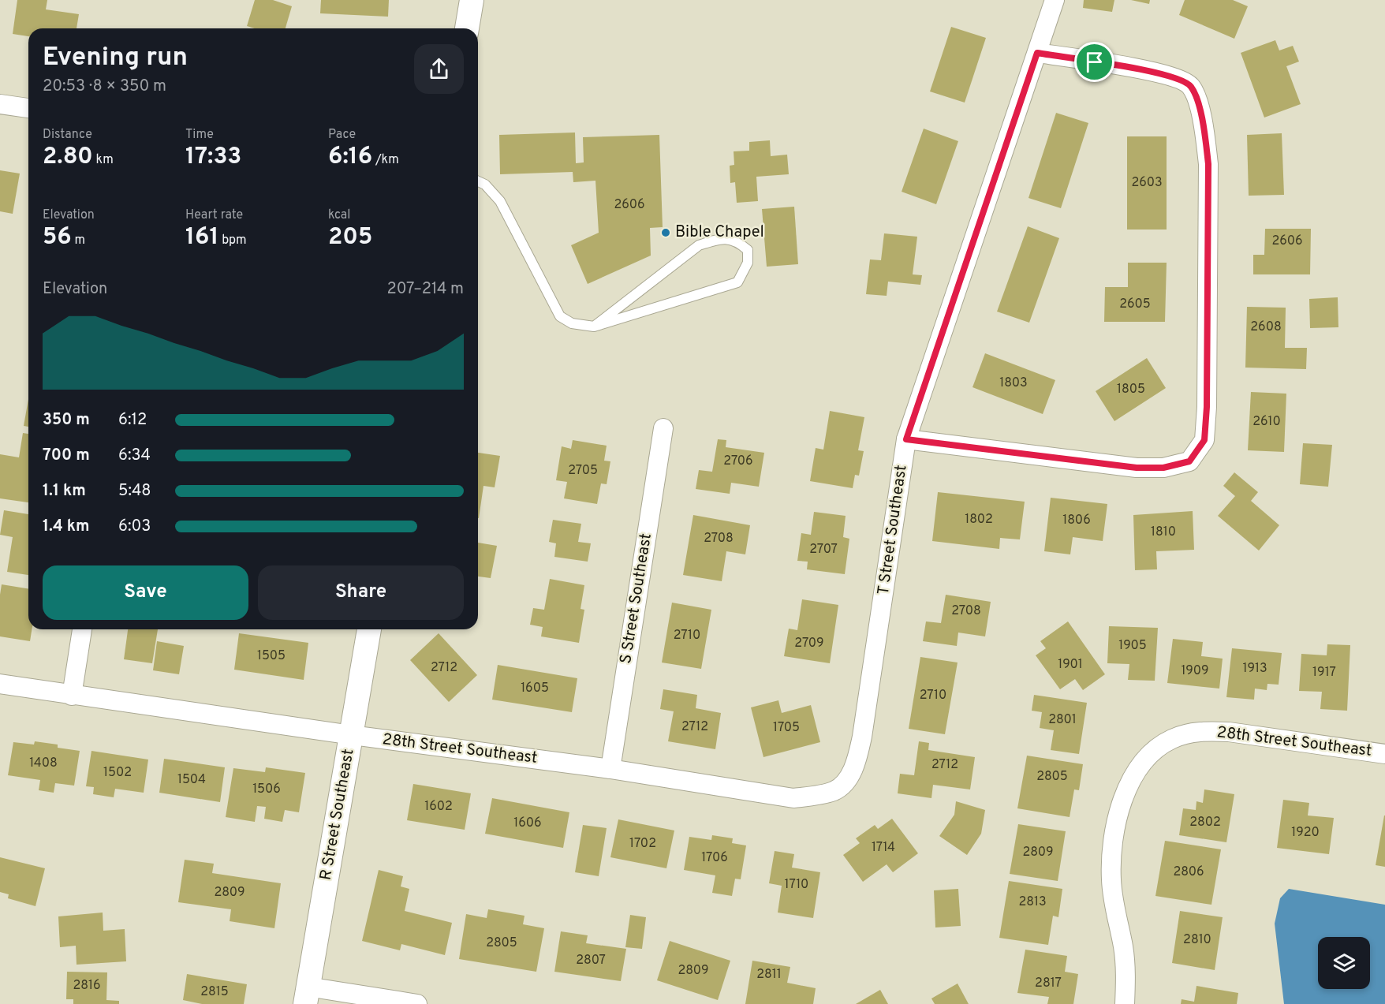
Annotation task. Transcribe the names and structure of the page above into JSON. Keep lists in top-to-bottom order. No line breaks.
{"streets":{"street":["T Street Southeast","S Street Southeast","28th Street Southeast","R Street Southeast"]},"crossings":[["T Street Southeast","28th Street Southeast"],["S Street Southeast","28th Street Southeast"],["28th Street Southeast","R Street Southeast"]],"places":["Bible Chapel"],"house_numbers":["2603","2606","2606","2605","2608","1803","1805","2610","2706","2705","1802","1806","1810","2708","2707","2708","2710","2709","1905","1505","1901","2712","1913","1909","1917","1605","2710","2801","2712","1705","1408","2712","1502","2805","1504","1506","1602","2802","1606","1920","1702","1714","2809","1706","2806","1710","2809","2813","2810","2805","2807","2809","2811","2817","2816","2815"],"page":{"heading":["Evening run","20:53 · 8 × 350 m"],"stats":[["Distance","2.80 km"],["Time","17:33"],["Pace","6:16 /km"],["Elevation","56 m"],["Heart rate","161 bpm"],["kcal","205"]],"chart":["Elevation","207–214 m"],"list":[{"name":"350 m","note":"6:12"},{"name":"700 m","note":"6:34"},{"name":"1.1 km","note":"5:48"},{"name":"1.4 km","note":"6:03"}],"buttons":["Save","Share"]}}
